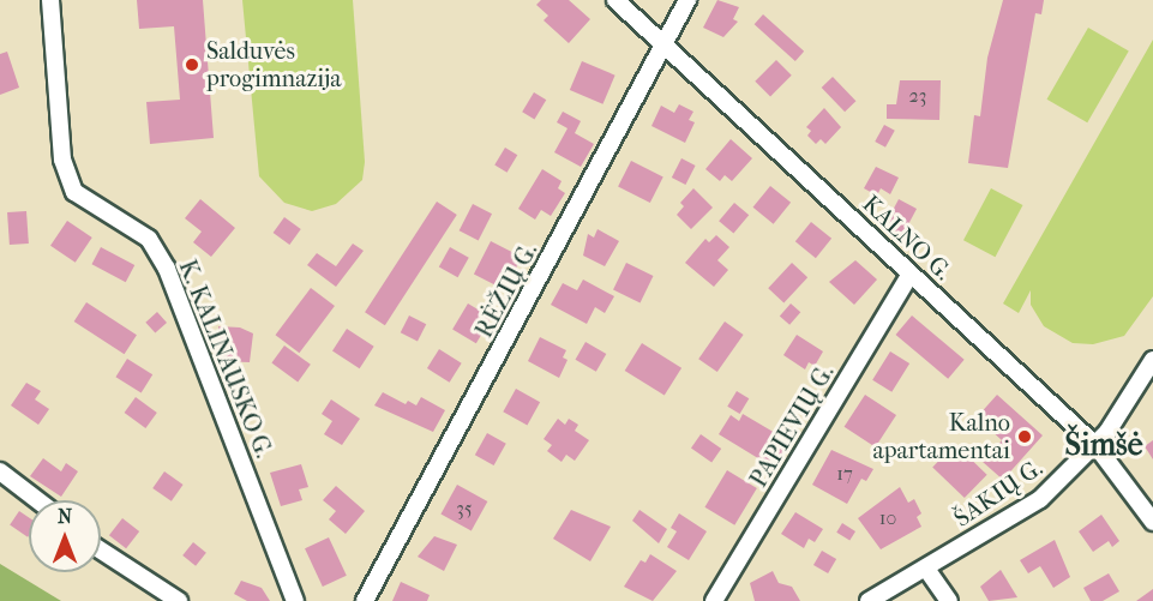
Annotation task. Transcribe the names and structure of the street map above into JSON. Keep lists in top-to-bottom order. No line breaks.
{"streets":{"street":["KALNO G.","RĖŽIŲ G.","K. KALINAUSKO G.","PAPIEVIŲ G.","ŠAKIŲ G."]},"crossings":[["KALNO G.","RĖŽIŲ G."],["KALNO G.","PAPIEVIŲ G."],["KALNO G.","ŠAKIŲ G."]],"districts":["Šimšė"],"places":["Salduvės progimnazija","Kalno apartamentai"],"house_numbers":["23","17","35","10"],"north":"top"}
